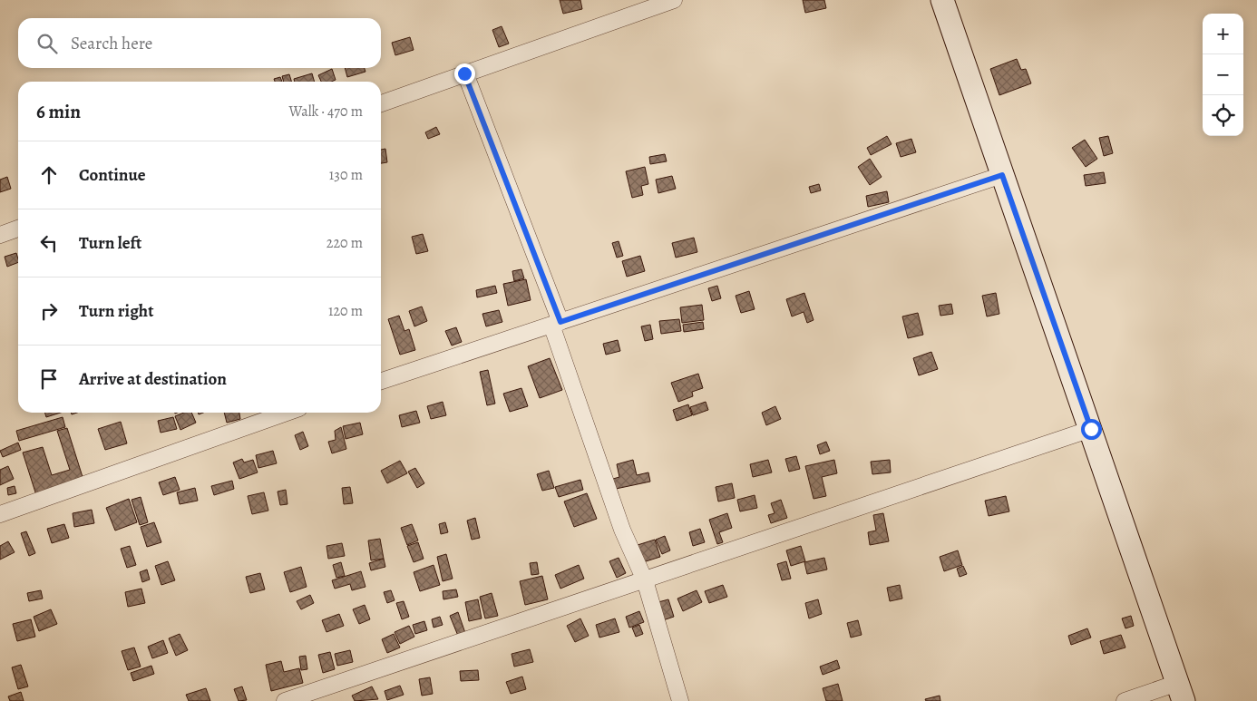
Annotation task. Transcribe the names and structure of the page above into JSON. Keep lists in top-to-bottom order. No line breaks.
{"page":{"map_buttons":["+","−"],"search":"Search here","heading":["6 min","Walk · 470 m"],"list":[["Continue","130 m"],["Turn left","220 m"],["Turn right","120 m"],"Arrive at destination"]}}
